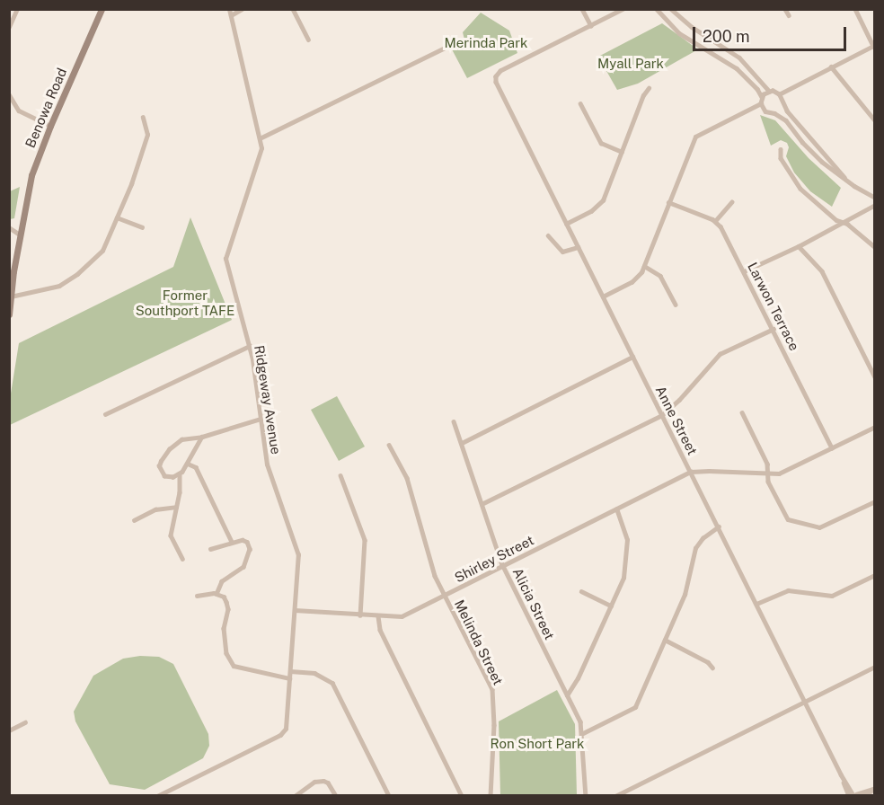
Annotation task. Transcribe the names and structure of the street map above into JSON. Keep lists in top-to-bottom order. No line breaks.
{"streets":{"main road":["Benowa Road"],"street":["Larwon Terrace","Ridgeway Avenue","Anne Street","Shirley Street","Alicia Street","Melinda Street"]},"crossings":[["Ridgeway Avenue","Shirley Street"],["Anne Street","Shirley Street"],["Shirley Street","Alicia Street"],["Shirley Street","Melinda Street"]],"parks":["Merinda Park","Myall Park","Former Southport TAFE","Ron Short Park"],"scale_bar":"200 m"}
